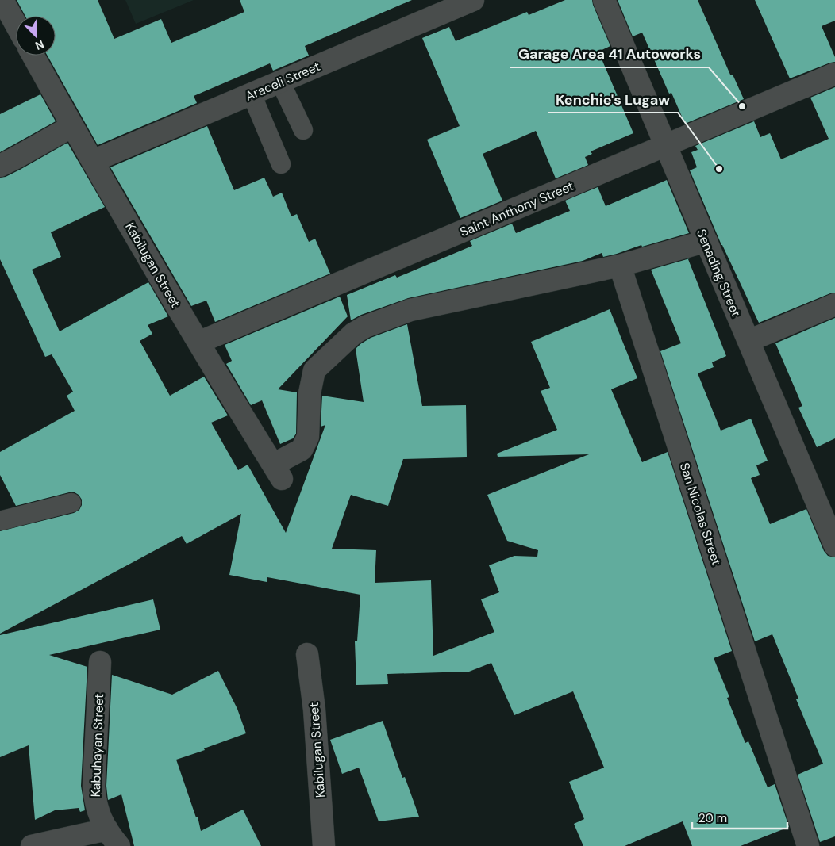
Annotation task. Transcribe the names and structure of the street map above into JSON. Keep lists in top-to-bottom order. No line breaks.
{"streets":{"street":["Araceli Street","Saint Anthony Street","Kabilugan Street","Senading Street","San Nicolas Street","Kabuhayan Street"]},"crossings":[["Araceli Street","Kabilugan Street"],["Saint Anthony Street","Kabilugan Street"],["Saint Anthony Street","Senading Street"],["Kabilugan Street","San Nicolas Street"]],"places":["Garage Area 41 Autoworks","Kenchie's Lugaw"],"scale_bar":"20 m","north":"bottom right"}
